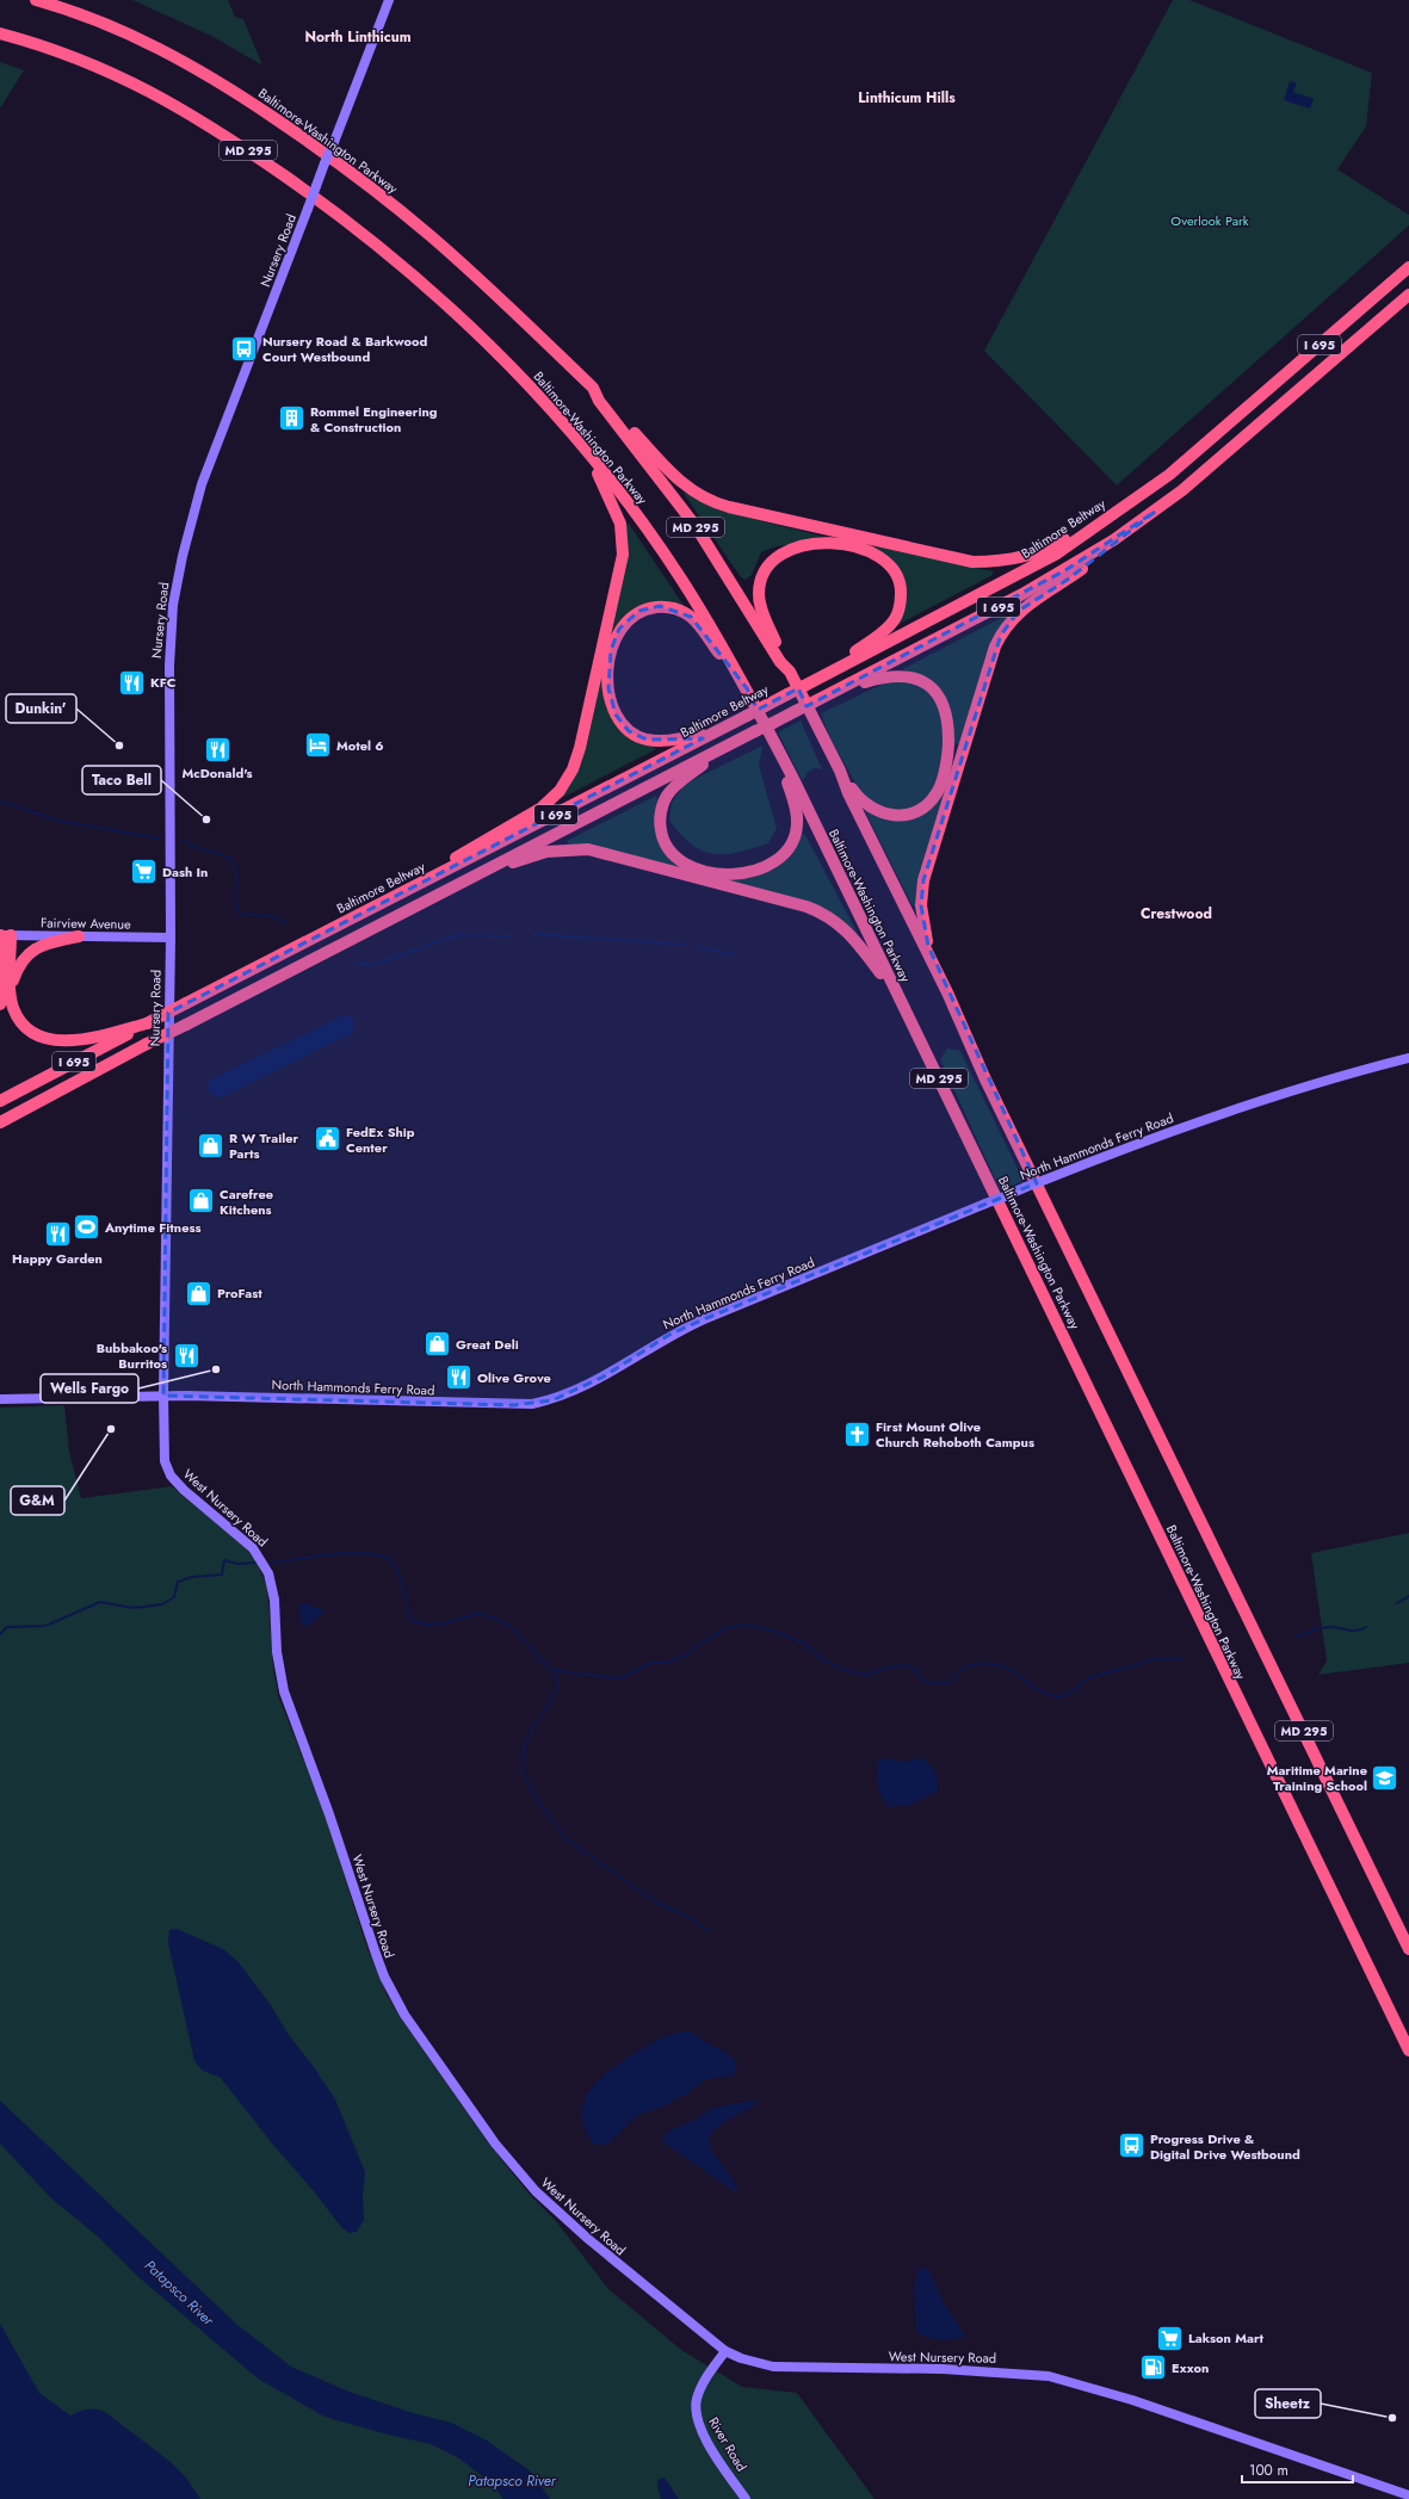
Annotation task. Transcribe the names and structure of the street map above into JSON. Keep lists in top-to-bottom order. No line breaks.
{"streets":{"highway":["Baltimore-Washington Parkway","MD 295","I 695","Baltimore Beltway"],"main road":["Nursery Road","Fairview Avenue","North Hammonds Ferry Road","West Nursery Road","River Road"]},"crossings":[["Nursery Road","Fairview Avenue"],["Nursery Road","North Hammonds Ferry Road"],["Nursery Road","West Nursery Road"],["North Hammonds Ferry Road","West Nursery Road"],["West Nursery Road","River Road"]],"districts":["North Linthicum","Linthicum Hills","Crestwood"],"water":["Patapsco River"],"parks":["Overlook Park"],"places":{"bus stop":["Nursery Road & Barkwood Court Westbound","Progress Drive & Digital Drive Westbound"],"building":["Rommel Engineering & Construction"],"restaurant":["KFC","McDonald's","Happy Garden","Bubbakoo's Burritos","Olive Grove"],"other":["Dunkin'","Taco Bell","Wells Fargo","G&M","Sheetz"],"hotel":["Motel 6"],"supermarket":["Dash In","Lakson Mart"],"public building":["FedEx Ship Center"],"shop":["R W Trailer Parts","Carefree Kitchens","ProFast","Great Deli"],"sports":["Anytime Fitness"],"church":["First Mount Olive Church Rehoboth Campus"],"school or university":["Maritime Marine Training School"],"fuel station":["Exxon"]},"scale_bar":"100 m"}
